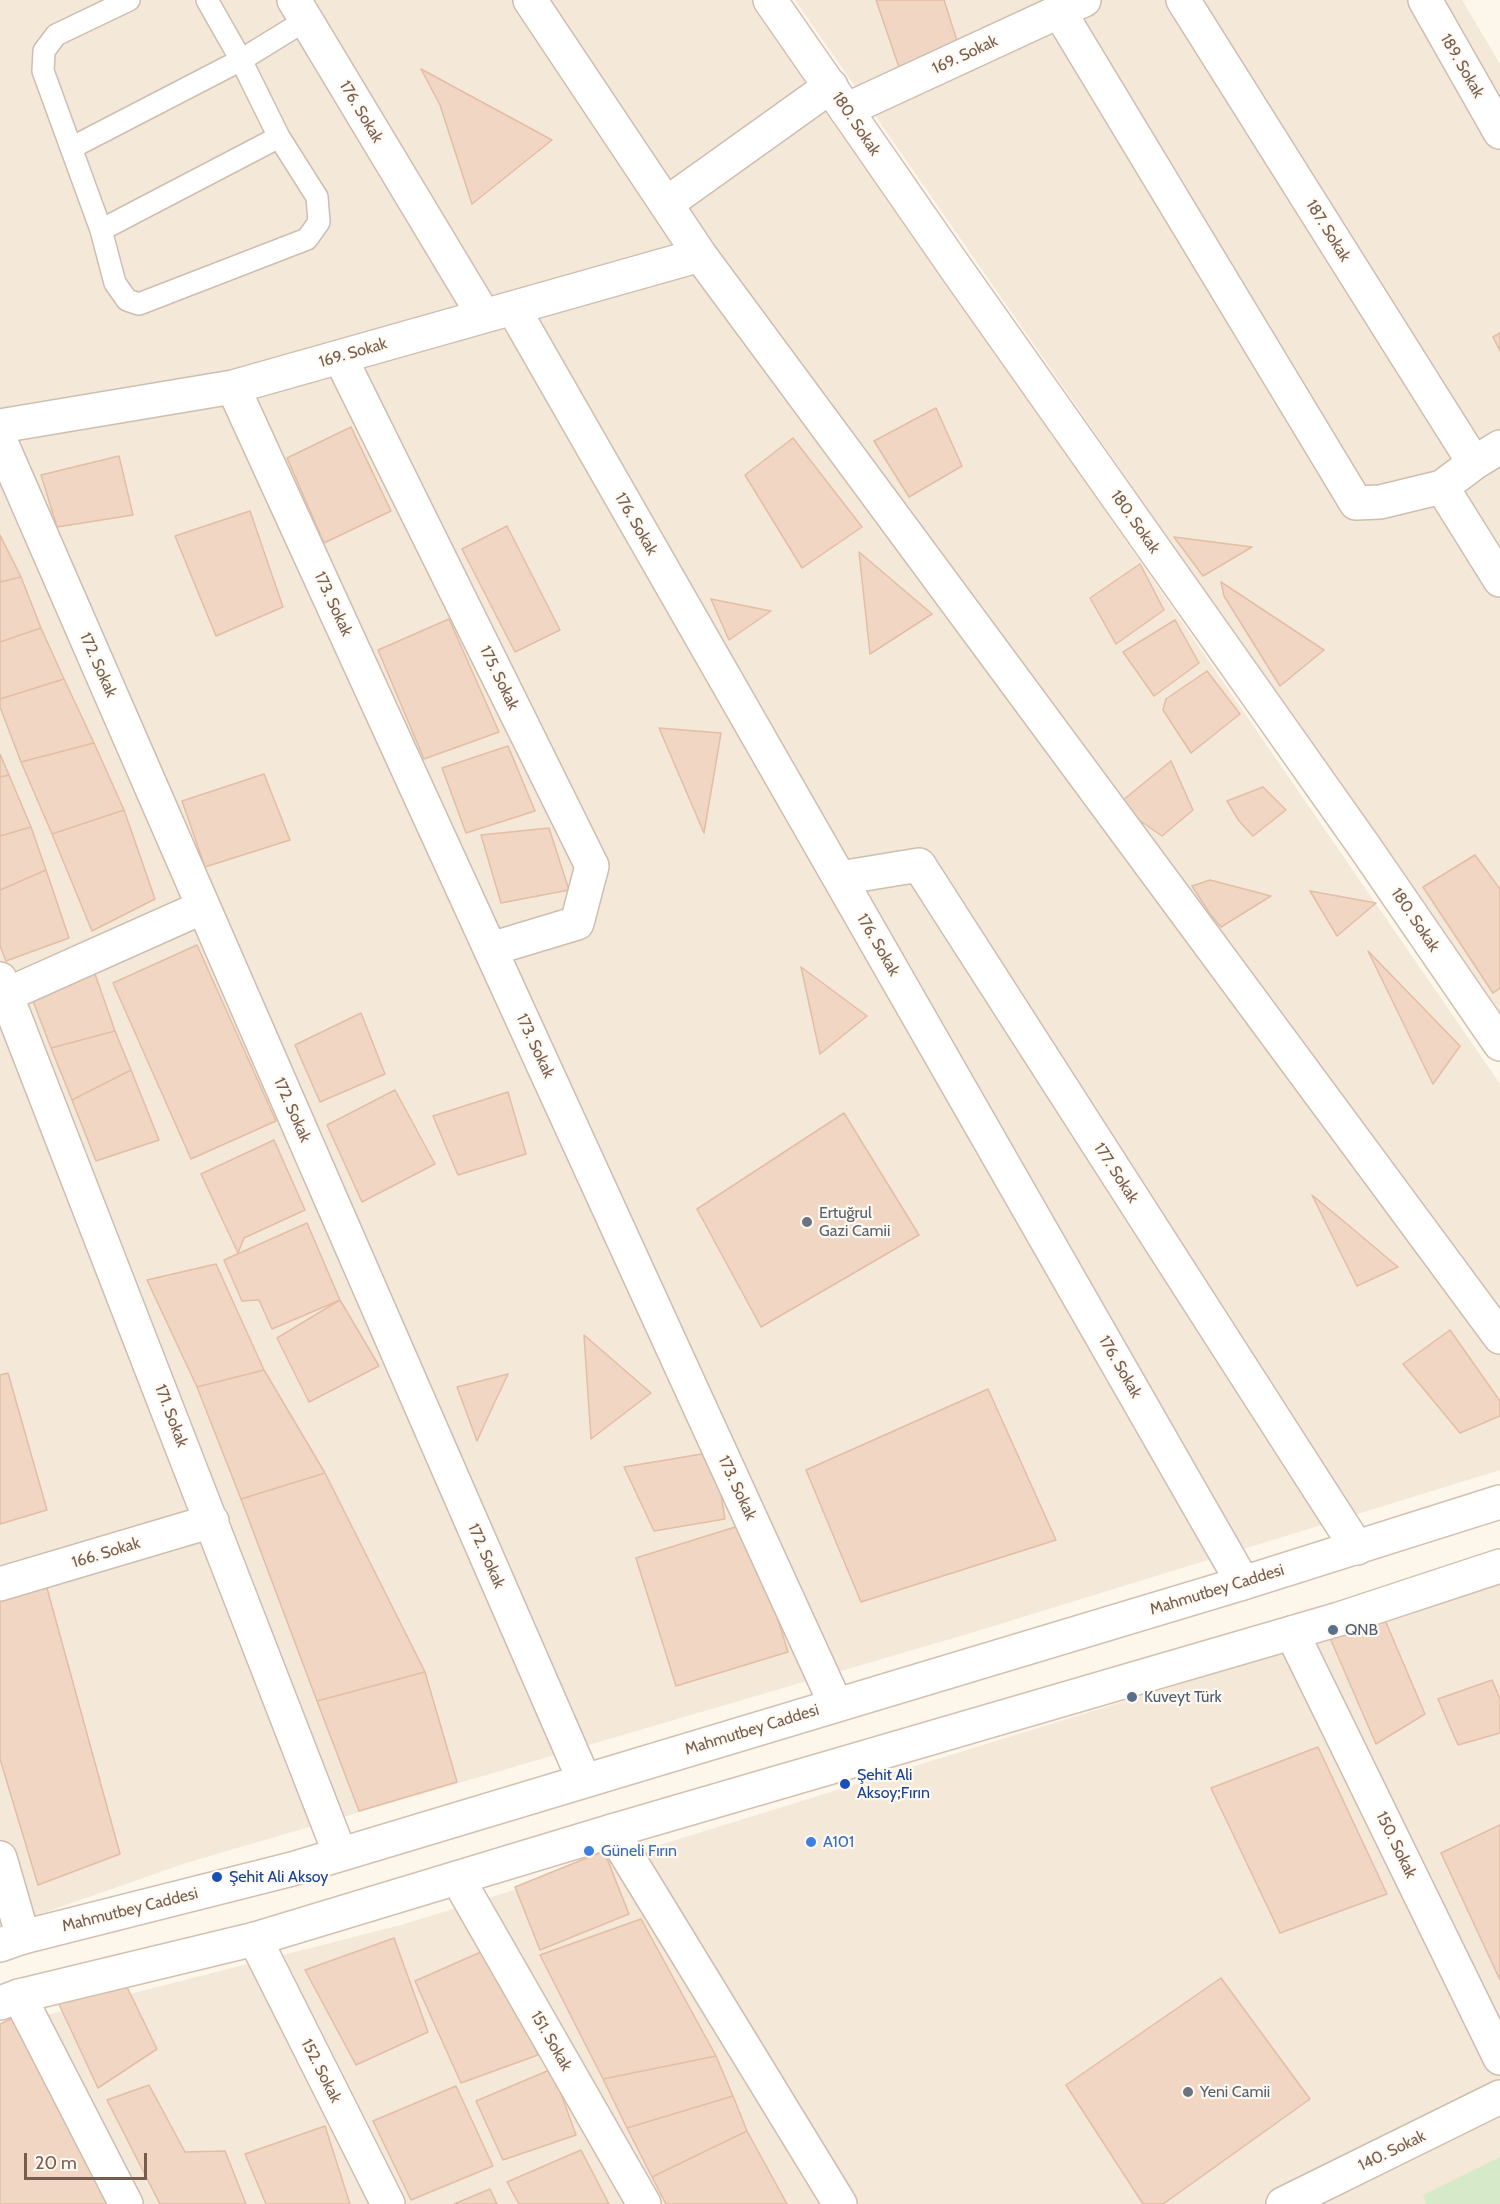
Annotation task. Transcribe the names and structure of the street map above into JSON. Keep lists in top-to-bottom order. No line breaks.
{"streets":{"street":["169. Sokak","189. Sokak","176. Sokak","180. Sokak","187. Sokak","173. Sokak","172. Sokak","175. Sokak","177. Sokak","171. Sokak","166. Sokak","Mahmutbey Caddesi","150. Sokak","151. Sokak","152. Sokak","140. Sokak"]},"crossings":[["169. Sokak","176. Sokak"],["169. Sokak","180. Sokak"],["169. Sokak","173. Sokak"],["169. Sokak","175. Sokak"],["176. Sokak","177. Sokak"],["176. Sokak","Mahmutbey Caddesi"],["173. Sokak","175. Sokak"],["173. Sokak","Mahmutbey Caddesi"],["172. Sokak","Mahmutbey Caddesi"],["177. Sokak","Mahmutbey Caddesi"],["171. Sokak","166. Sokak"],["171. Sokak","Mahmutbey Caddesi"]],"places":["Ertuğrul Gazi Camii","QNB","Kuveyt Türk","Şehit Ali Aksoy;Fırın","A101","Güneli Fırın","Şehit Ali Aksoy","Yeni Camii"],"scale_bar":"20 m"}
